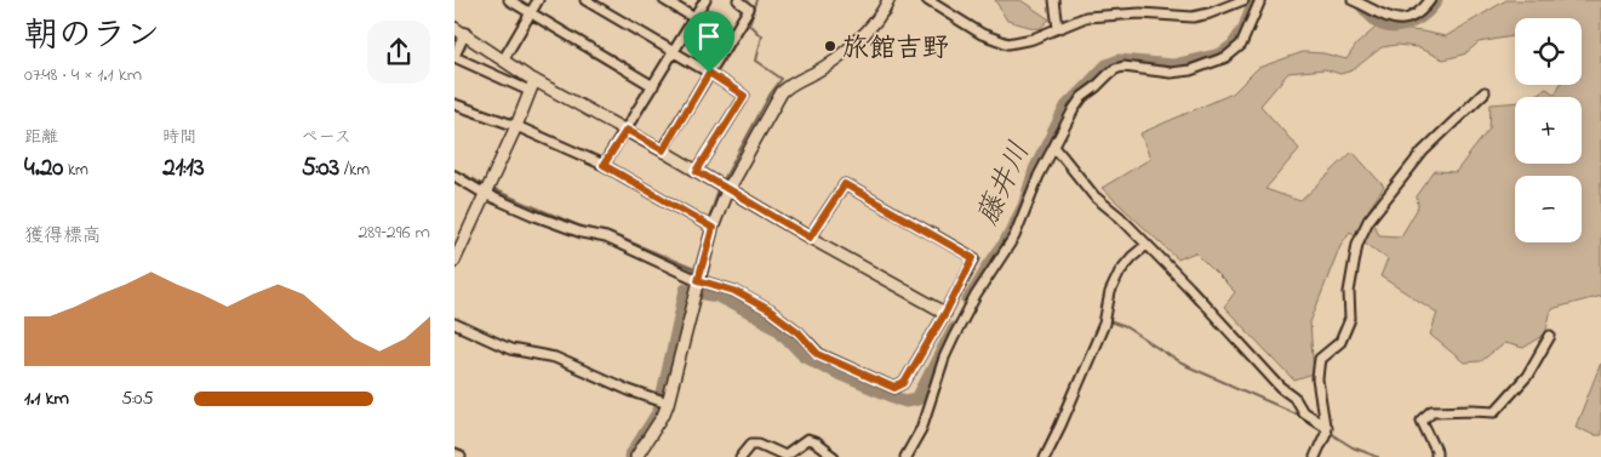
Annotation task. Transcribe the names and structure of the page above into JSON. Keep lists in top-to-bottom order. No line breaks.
{"water":["藤井川"],"places":["旅館吉野"],"page":{"heading":["朝のラン","07:48 · 4 × 1.1 km"],"map_buttons":["+","−"],"stats":[["距離","4.20 km"],["時間","21:13"],["ペース","5:03 /km"]],"chart":["獲得標高","289–296 m"],"list":[{"name":"1.1 km","note":"5:05"}]}}
